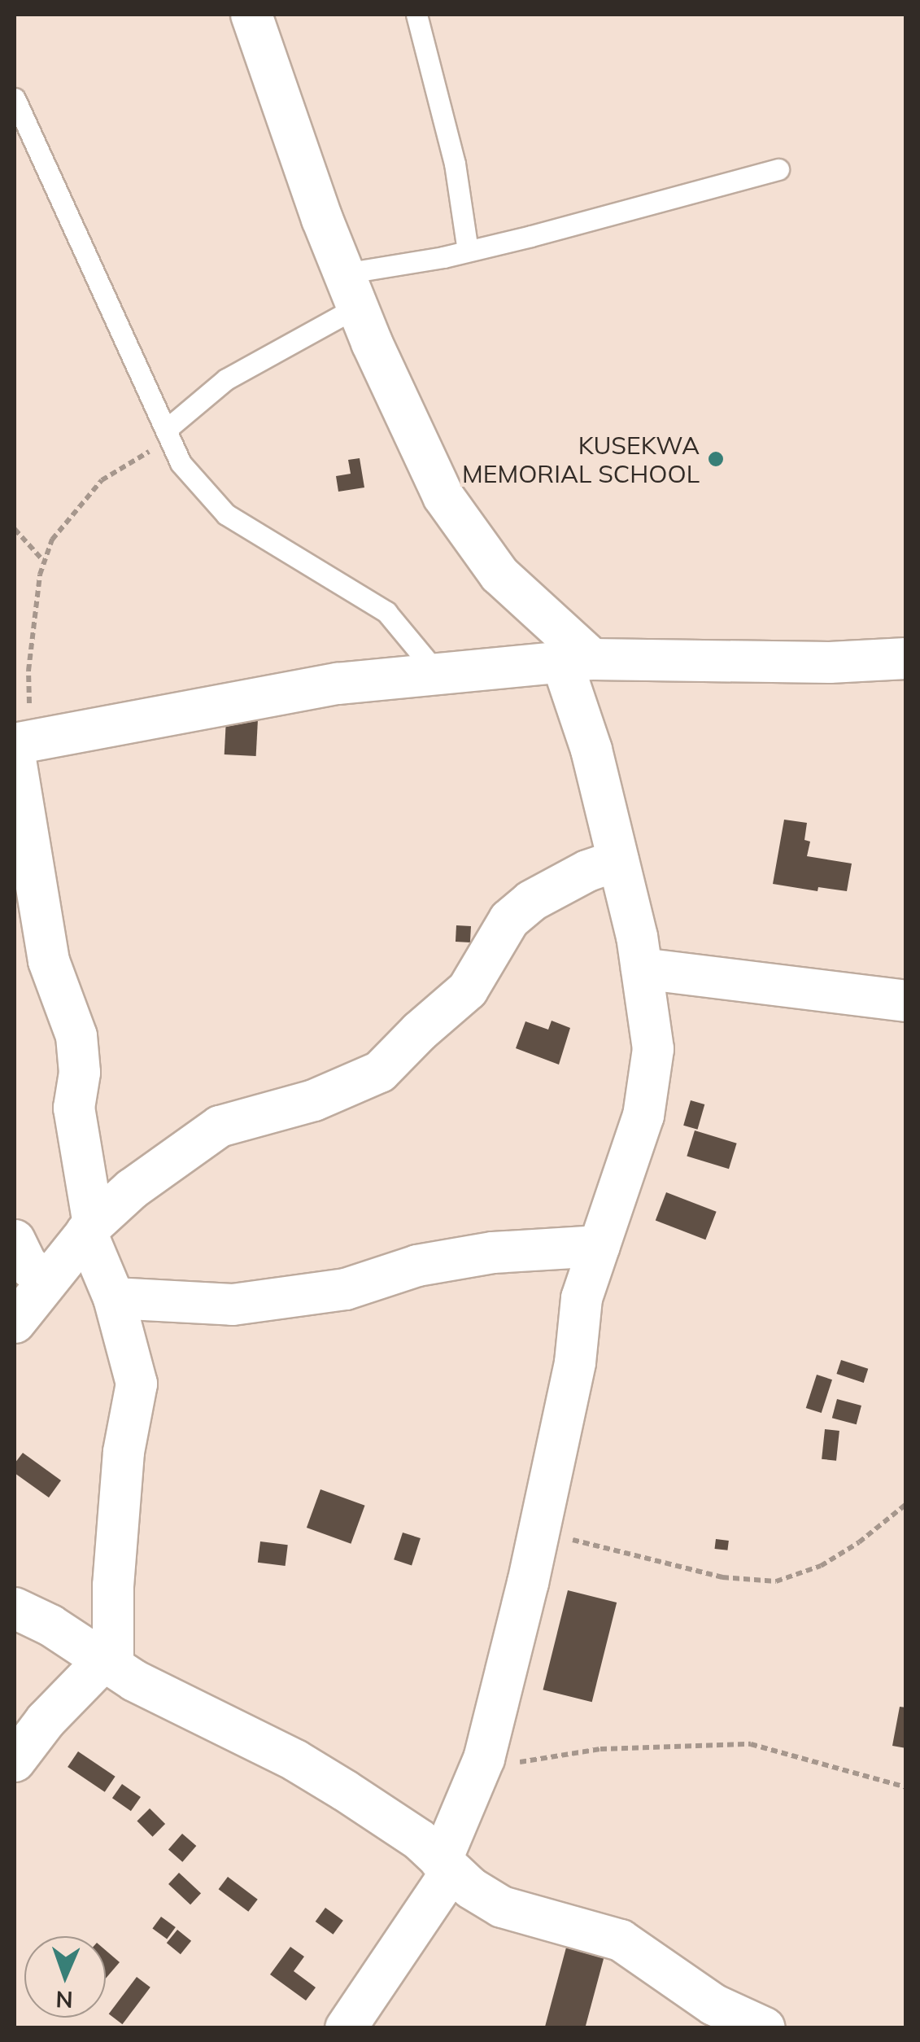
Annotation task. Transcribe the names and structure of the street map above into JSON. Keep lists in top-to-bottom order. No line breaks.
{"places":["KUSEKWA MEMORIAL SCHOOL"],"north":"bottom"}
